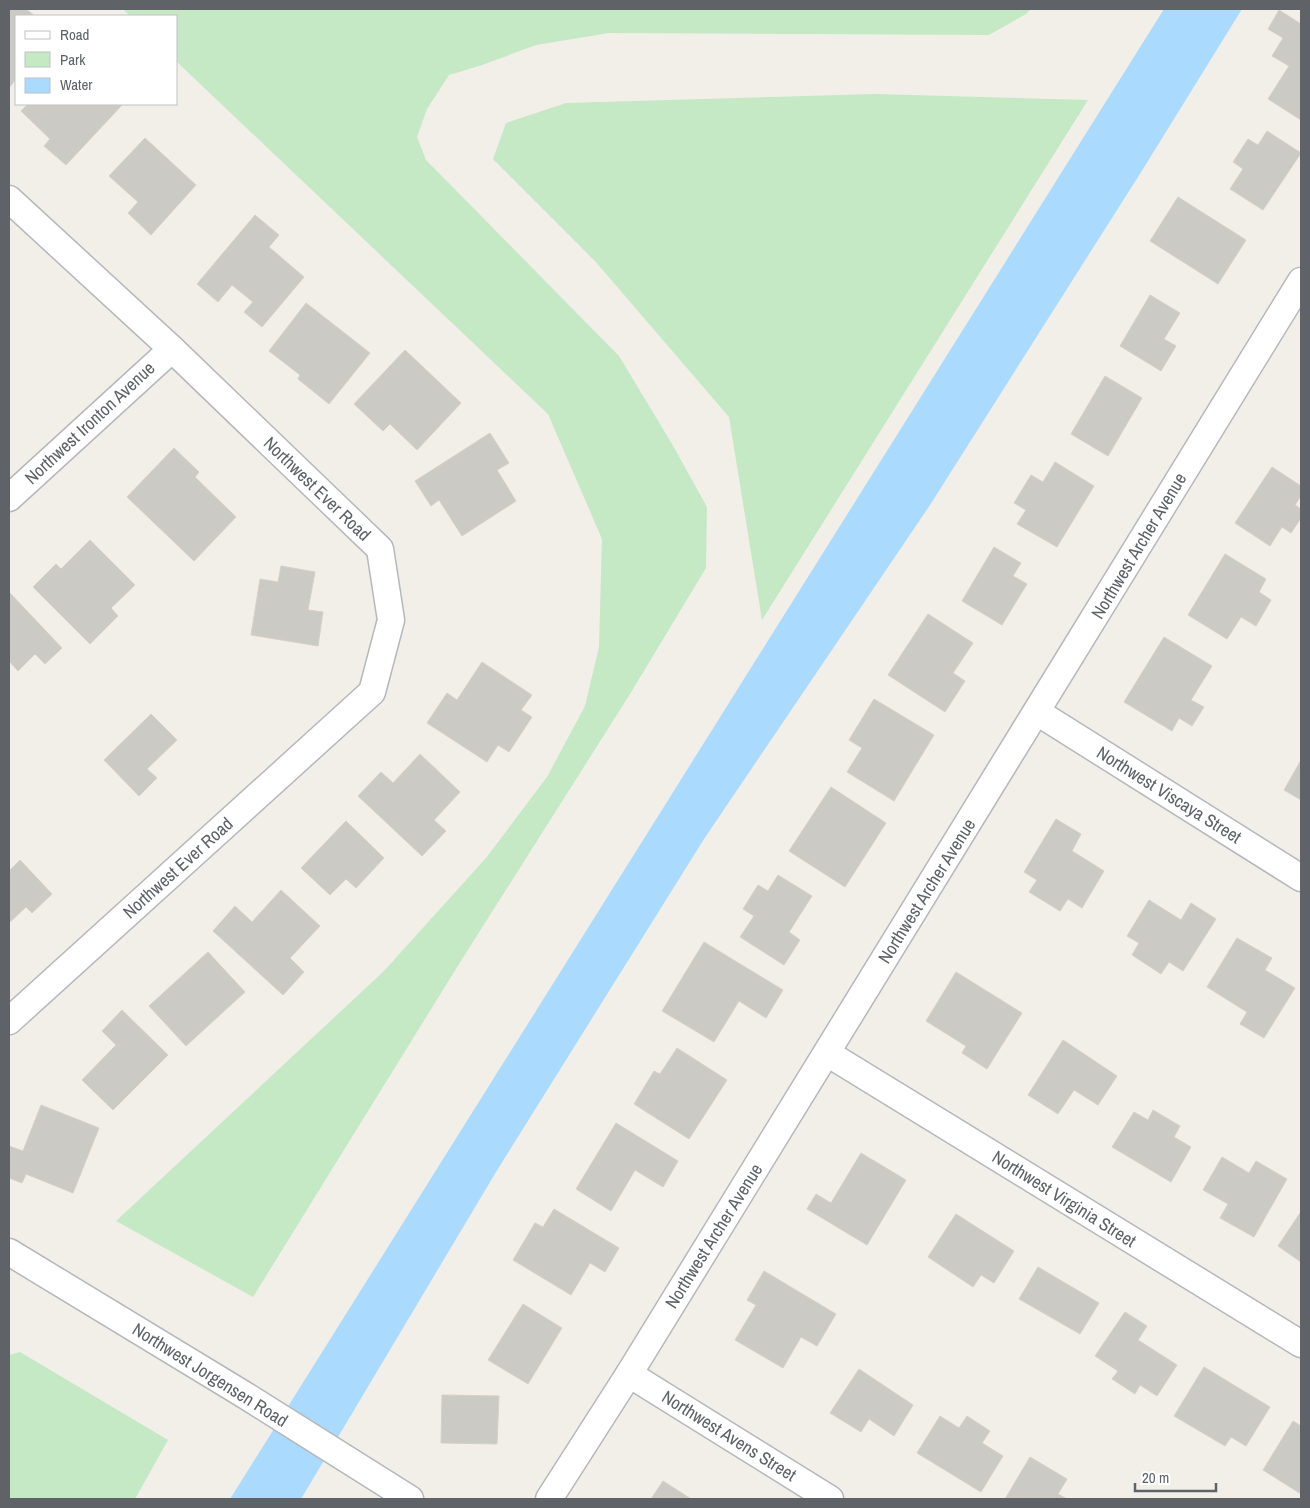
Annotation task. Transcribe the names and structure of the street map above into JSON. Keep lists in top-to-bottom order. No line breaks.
{"streets":{"street":["Northwest Ironton Avenue","Northwest Ever Road","Northwest Archer Avenue","Northwest Viscaya Street","Northwest Virginia Street","Northwest Jorgensen Road","Northwest Avens Street"]},"crossings":[["Northwest Ironton Avenue","Northwest Ever Road"],["Northwest Archer Avenue","Northwest Viscaya Street"],["Northwest Archer Avenue","Northwest Virginia Street"],["Northwest Archer Avenue","Northwest Avens Street"]],"legend":["Road","Park","Water"],"scale_bar":"20 m"}
